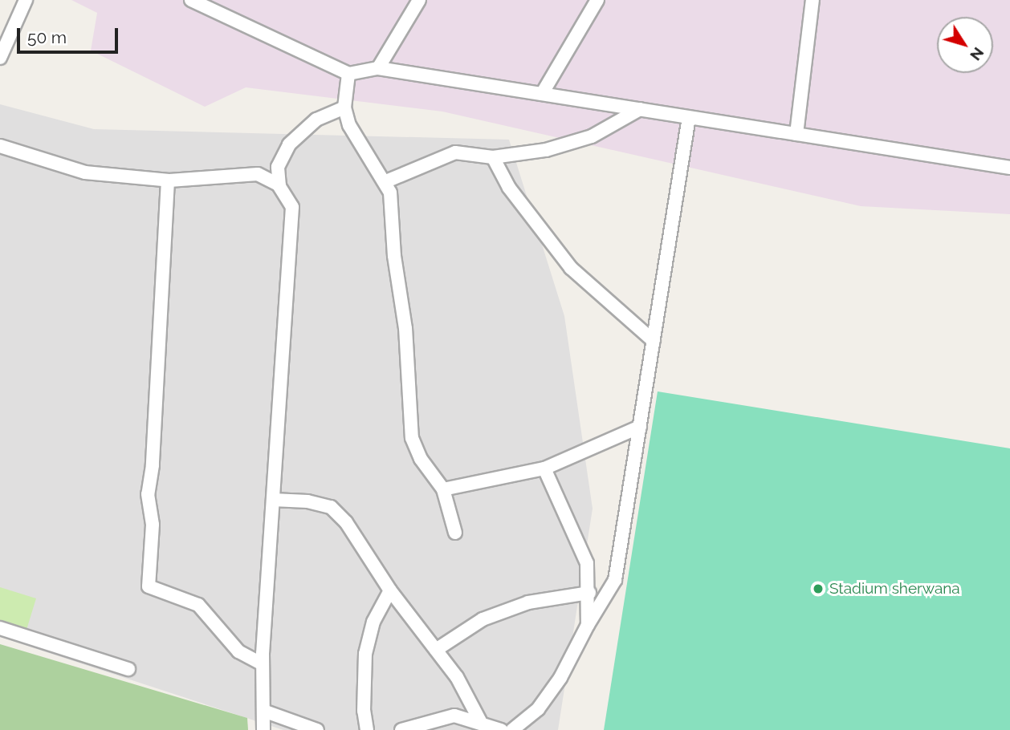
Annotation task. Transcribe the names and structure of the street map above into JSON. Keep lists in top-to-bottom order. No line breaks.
{"places":["Stadium sherwana"],"scale_bar":"50 m","north":"bottom right"}
